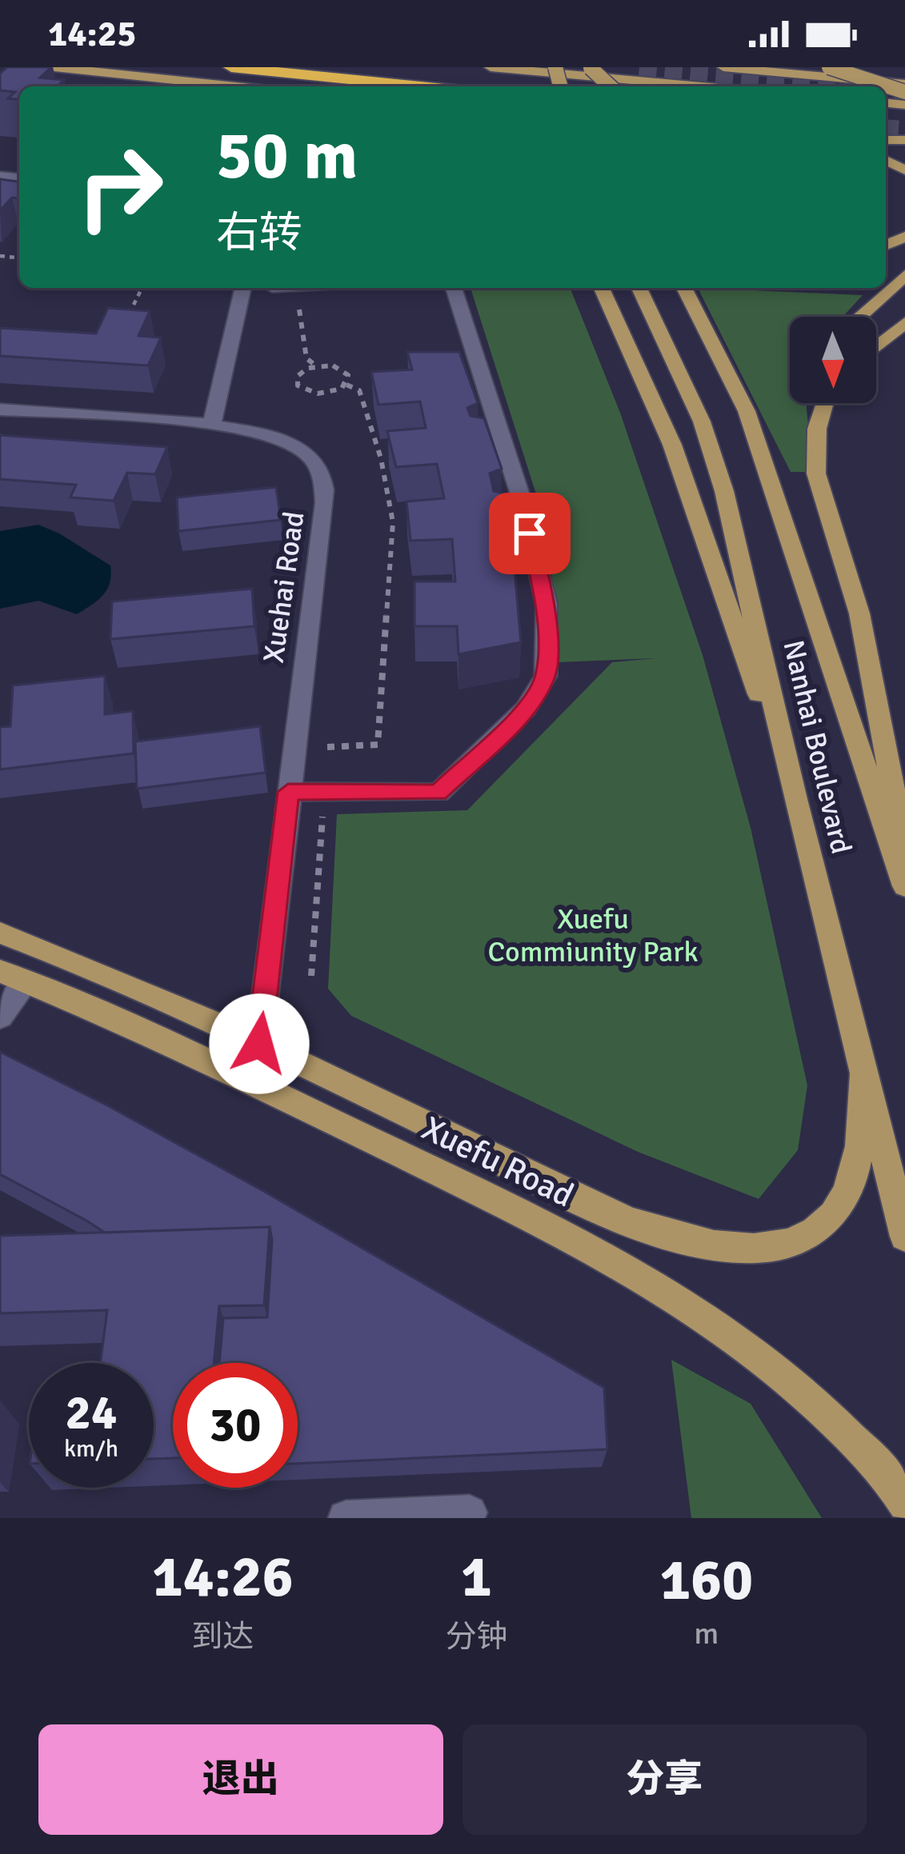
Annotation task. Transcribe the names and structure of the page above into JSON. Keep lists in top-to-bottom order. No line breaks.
{"streets":{"main road":["Nanhai Boulevard","Xuefu Road"],"street":["Xuehai Road"]},"crossings":[["Xuehai Road","Xuefu Road"],["Nanhai Boulevard","Xuefu Road"]],"parks":["Xuefu Commiunity Park"],"north":"bottom","page":{"status":"14:25","turn":["50 m","右转"],"speed":"24 km/h","limit":"30","eta":["14:26","到达","1","分钟","160","m"],"buttons":["退出","分享"]}}
